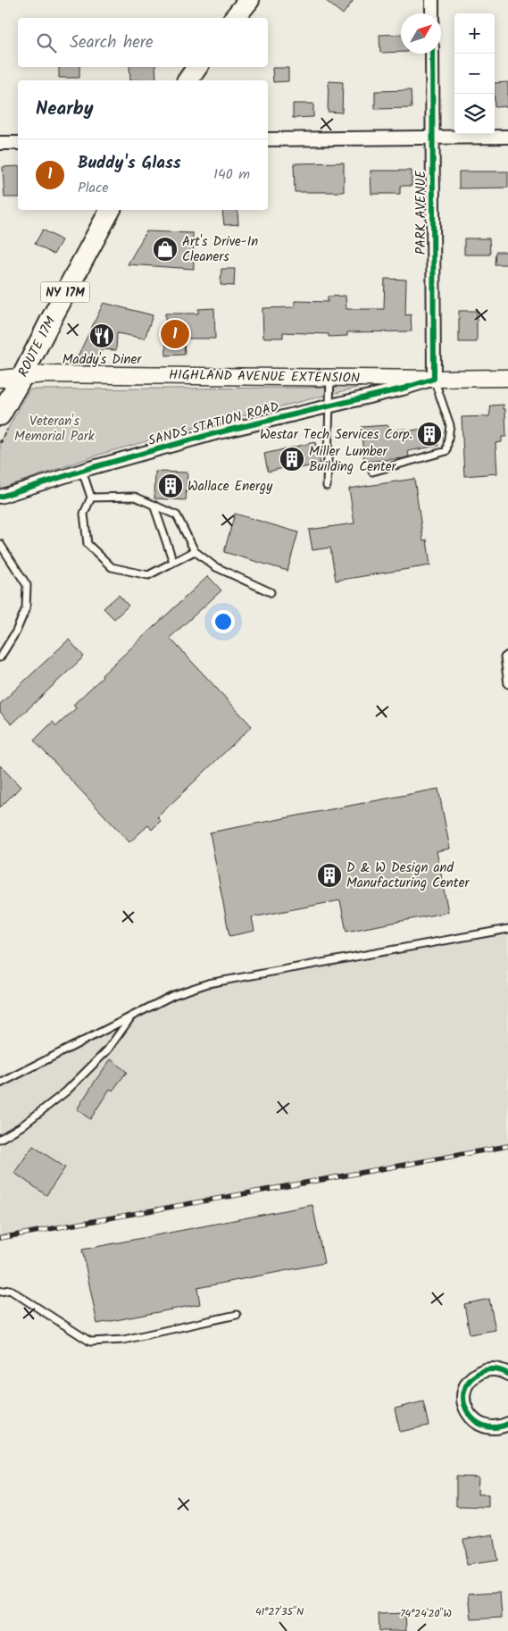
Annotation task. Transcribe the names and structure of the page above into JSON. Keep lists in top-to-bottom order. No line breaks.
{"streets":{"main road":["NY 17M","ROUTE 17M"],"street":["PARK AVENUE","HIGHLAND AVENUE EXTENSION","SANDS STATION ROAD"]},"crossings":[["PARK AVENUE","HIGHLAND AVENUE EXTENSION"],["PARK AVENUE","SANDS STATION ROAD"],["ROUTE 17M","HIGHLAND AVENUE EXTENSION"],["HIGHLAND AVENUE EXTENSION","SANDS STATION ROAD"]],"parks":["Veteran's Memorial Park"],"places":{"shop":["Art's Drive-In Cleaners"],"restaurant":["Maddy's Diner"],"building":["Westar Tech Services Corp.","Miller Lumber Building Center","Wallace Energy","D & W Design and Manufacturing Center"]},"north":"top right","page":{"map_buttons":["+","−"],"search":"Search here","heading":"Nearby","list":[{"mark":"1","name":"Buddy's Glass","note":"Place","value":"140 m"}],"pins":"1"},"coordinates":["41°27'35\"N","74°24'20\"W"]}
